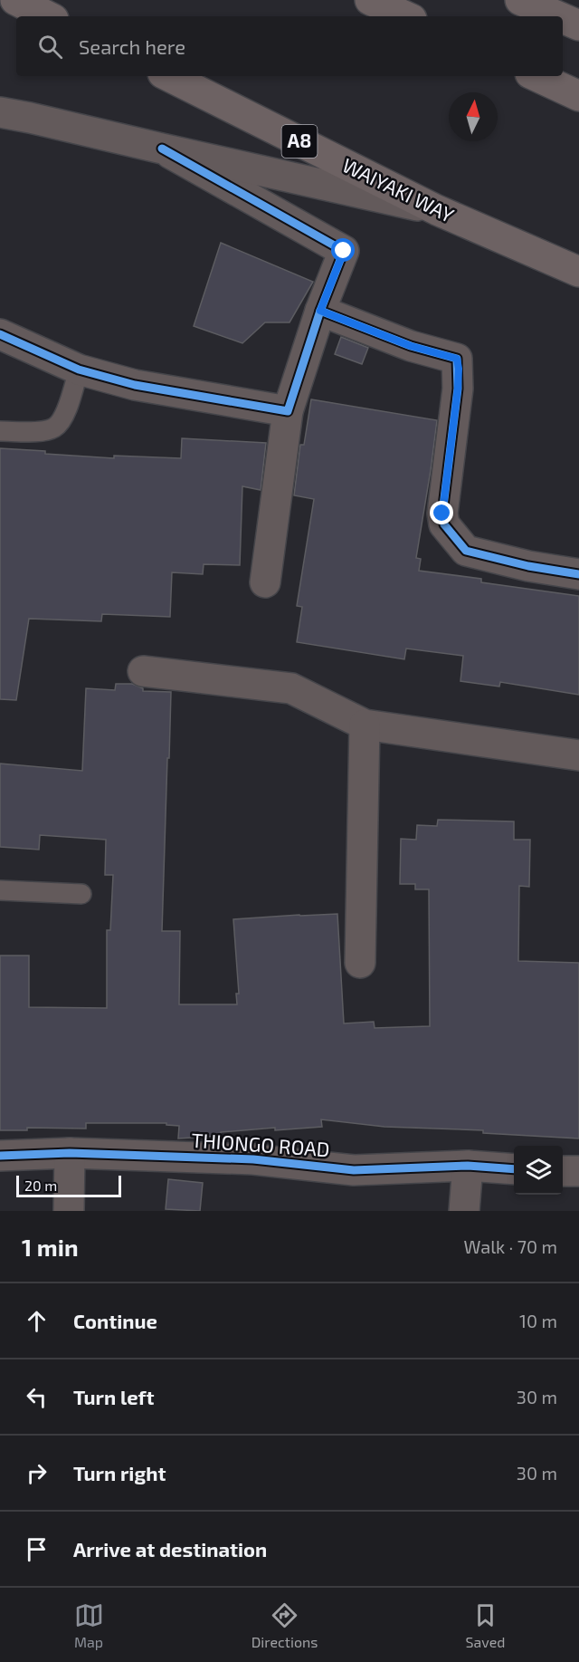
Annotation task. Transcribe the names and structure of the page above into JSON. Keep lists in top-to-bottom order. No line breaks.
{"streets":{"highway":["A8","WAIYAKI WAY"],"street":["THIONGO ROAD"]},"scale_bar":"20 m","north":"top","page":{"search":"Search here","scale":"20 m","heading":["1 min","Walk · 70 m"],"list":[["Continue","10 m"],["Turn left","30 m"],["Turn right","30 m"],"Arrive at destination"],"nav":["Map","Directions","Saved"]}}
